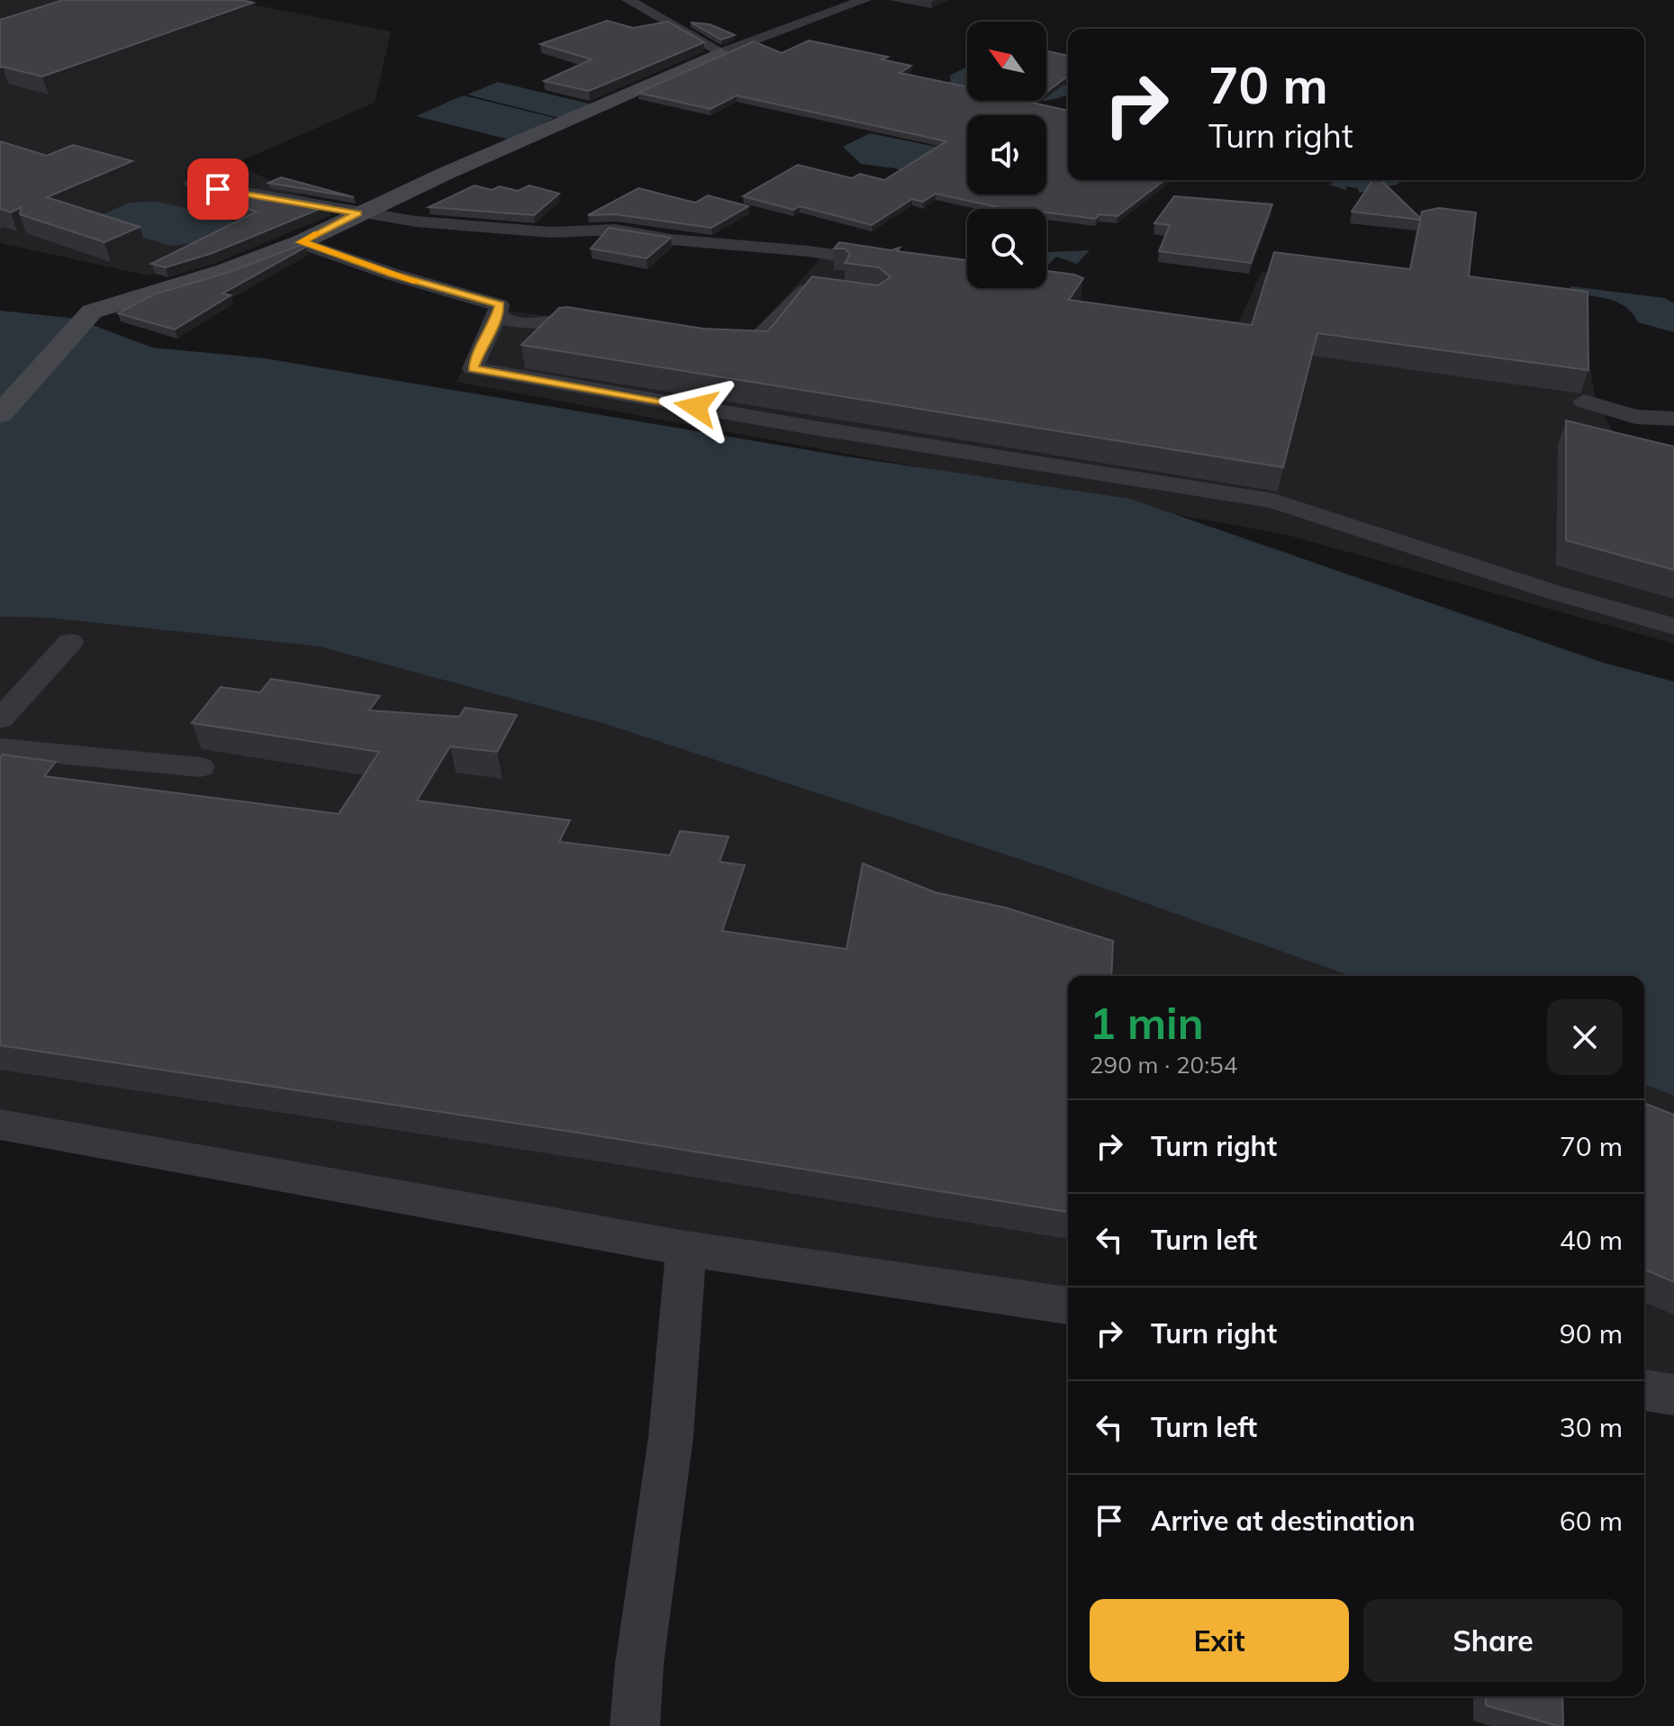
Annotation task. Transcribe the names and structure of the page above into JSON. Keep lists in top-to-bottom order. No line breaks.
{"north":"top left","page":{"turn":["70 m","Turn right"],"heading":["1 min","290 m · 20:54"],"list":[{"name":"Turn right","value":"70 m"},{"name":"Turn left","value":"40 m"},{"name":"Turn right","value":"90 m"},{"name":"Turn left","value":"30 m"},{"name":"Arrive at destination","value":"60 m"}],"buttons":["Exit","Share"]}}
